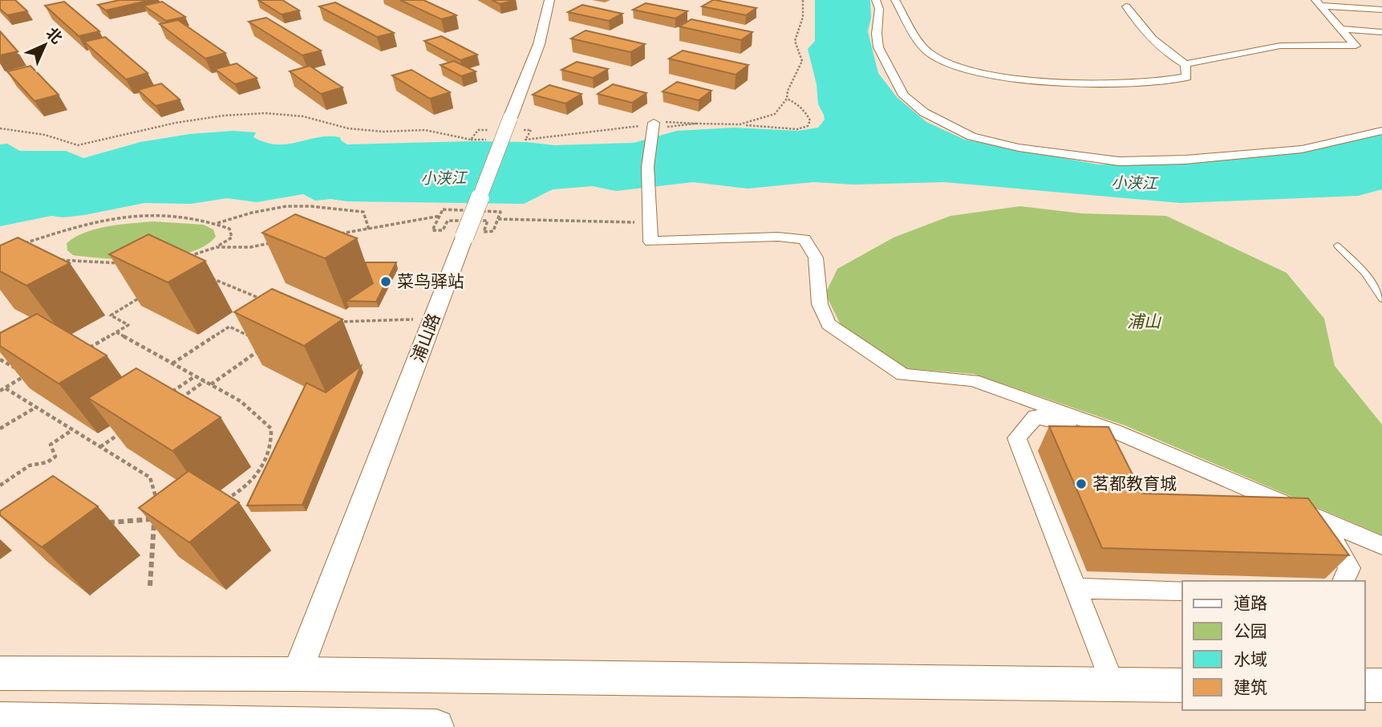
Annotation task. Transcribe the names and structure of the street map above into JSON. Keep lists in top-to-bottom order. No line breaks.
{"streets":{"street":["浦山路"]},"water":["小浃江"],"parks":["浦山"],"places":["菜鸟驿站","茗都教育城"],"legend":["道路","公园","水域","建筑"],"north":"top right"}
